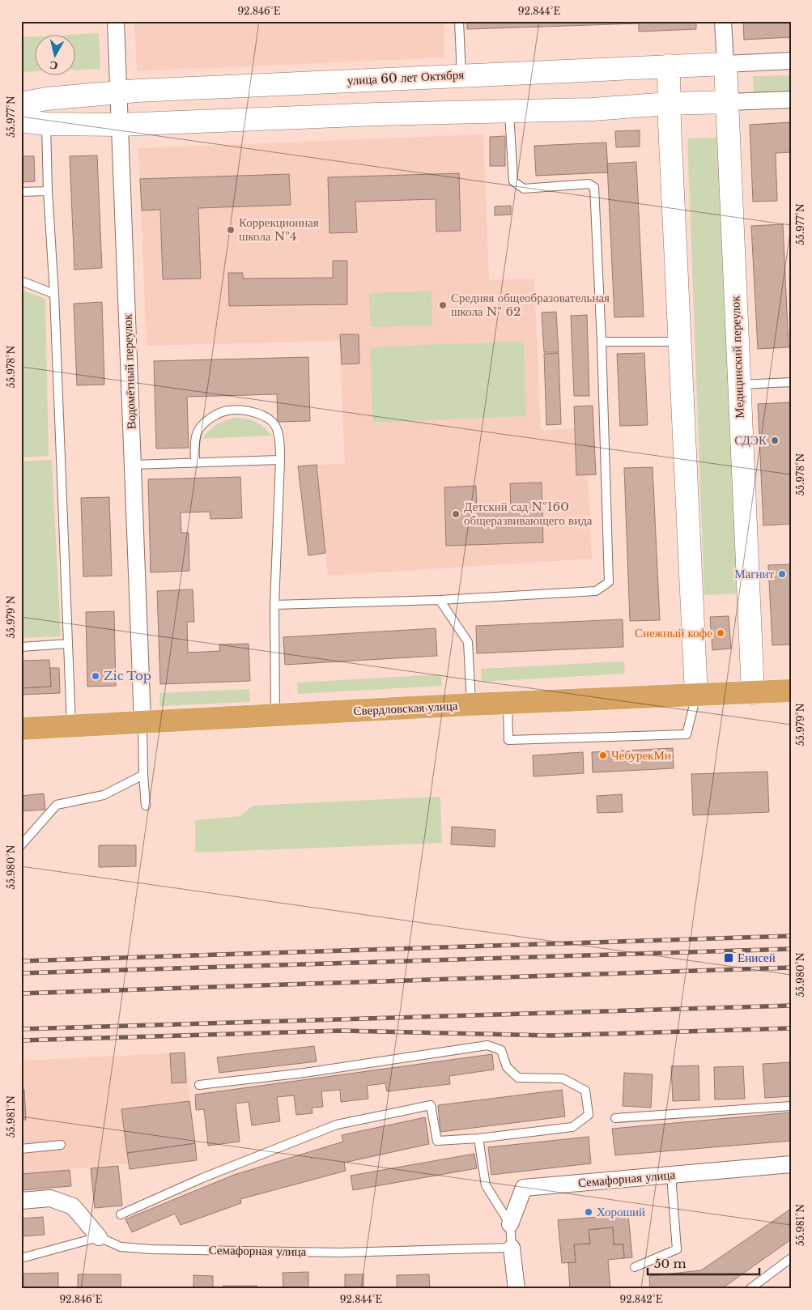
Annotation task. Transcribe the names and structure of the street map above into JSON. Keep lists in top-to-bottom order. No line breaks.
{"streets":{"highway":["Свердловская улица"],"main road":["улица 60 лет Октября","Медицинский переулок"],"street":["Водомётный переулок","Семафорная улица"]},"crossings":[["улица 60 лет Октября","Медицинский переулок"],["улица 60 лет Октября","Водомётный переулок"],["Медицинский переулок","Свердловская улица"],["Водомётный переулок","Свердловская улица"]],"places":{"other":["Коррекционная школа №4","Средняя общеобразовательная школа № 62","СДЭК","Детский сад №160 общеразвивающего вида","Магнит","Снежный кофе","Zic Top","ЧебурекМи","Хороший"],"transit":["Енисей"]},"scale_bar":"50 m","north":"bottom","coordinates":["92.846°E","92.844°E","55.977°N","55.978°N","55.979°N","55.980°N","55.981°N","92.842°E"]}
